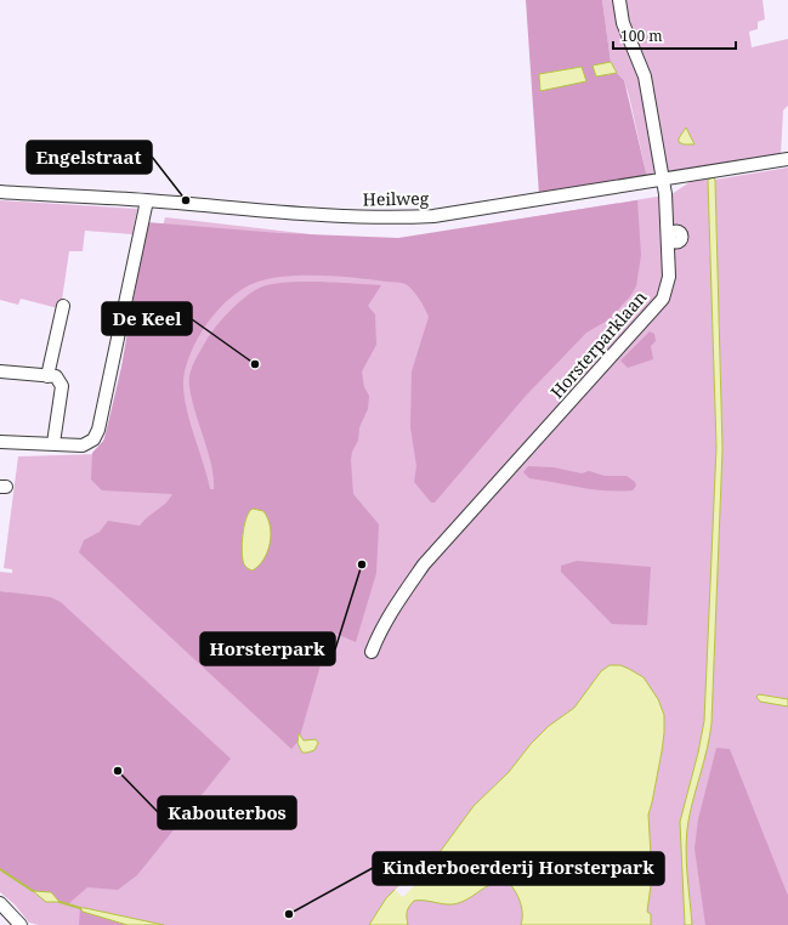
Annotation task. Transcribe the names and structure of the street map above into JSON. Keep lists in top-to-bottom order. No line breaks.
{"streets":{"street":["Heilweg","Horsterparklaan"]},"crossings":[["Heilweg","Horsterparklaan"]],"places":["Engelstraat","De Keel","Horsterpark","Kabouterbos","Kinderboerderij Horsterpark"],"scale_bar":"100 m"}
